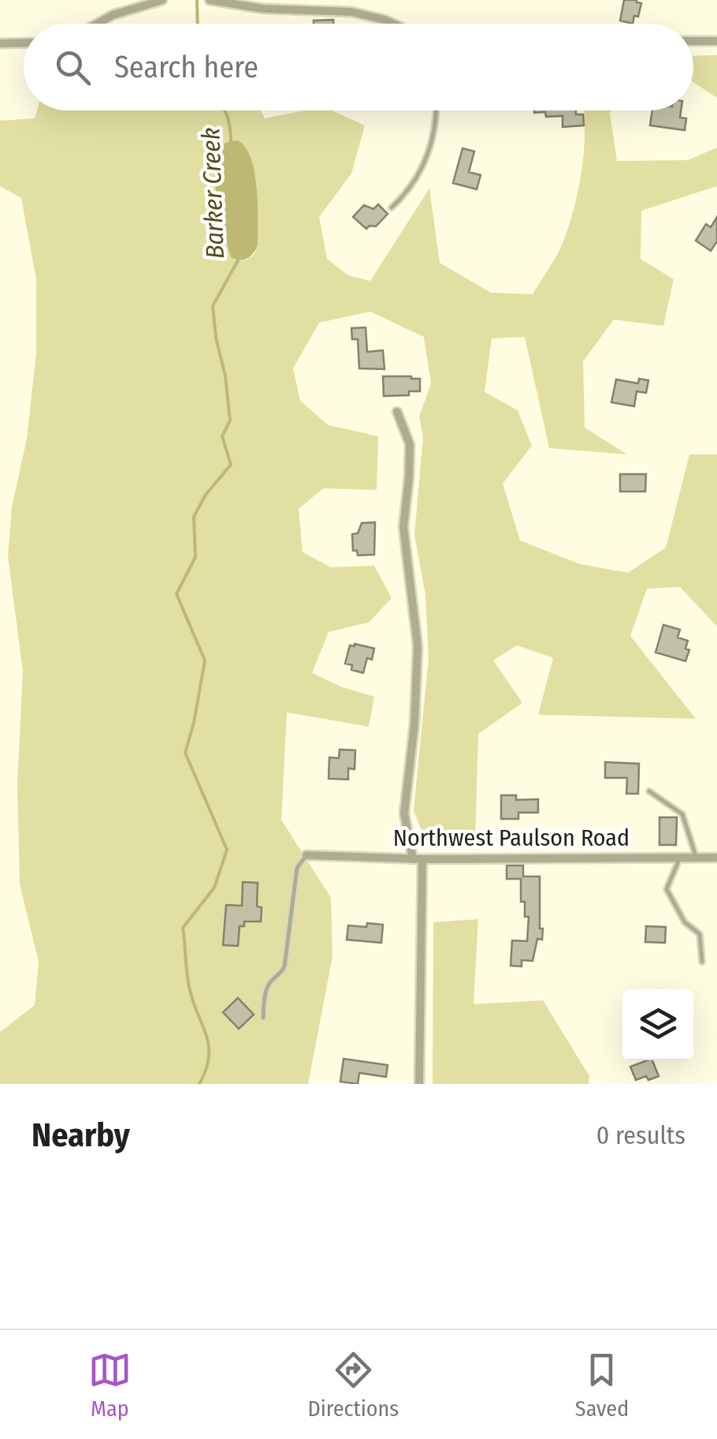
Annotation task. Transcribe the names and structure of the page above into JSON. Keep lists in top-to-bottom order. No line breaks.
{"streets":{"street":["Northwest Paulson Road"]},"water":["Barker Creek"],"page":{"search":"Search here","heading":["Nearby","0 results"],"nav":["Map","Directions","Saved"]}}
